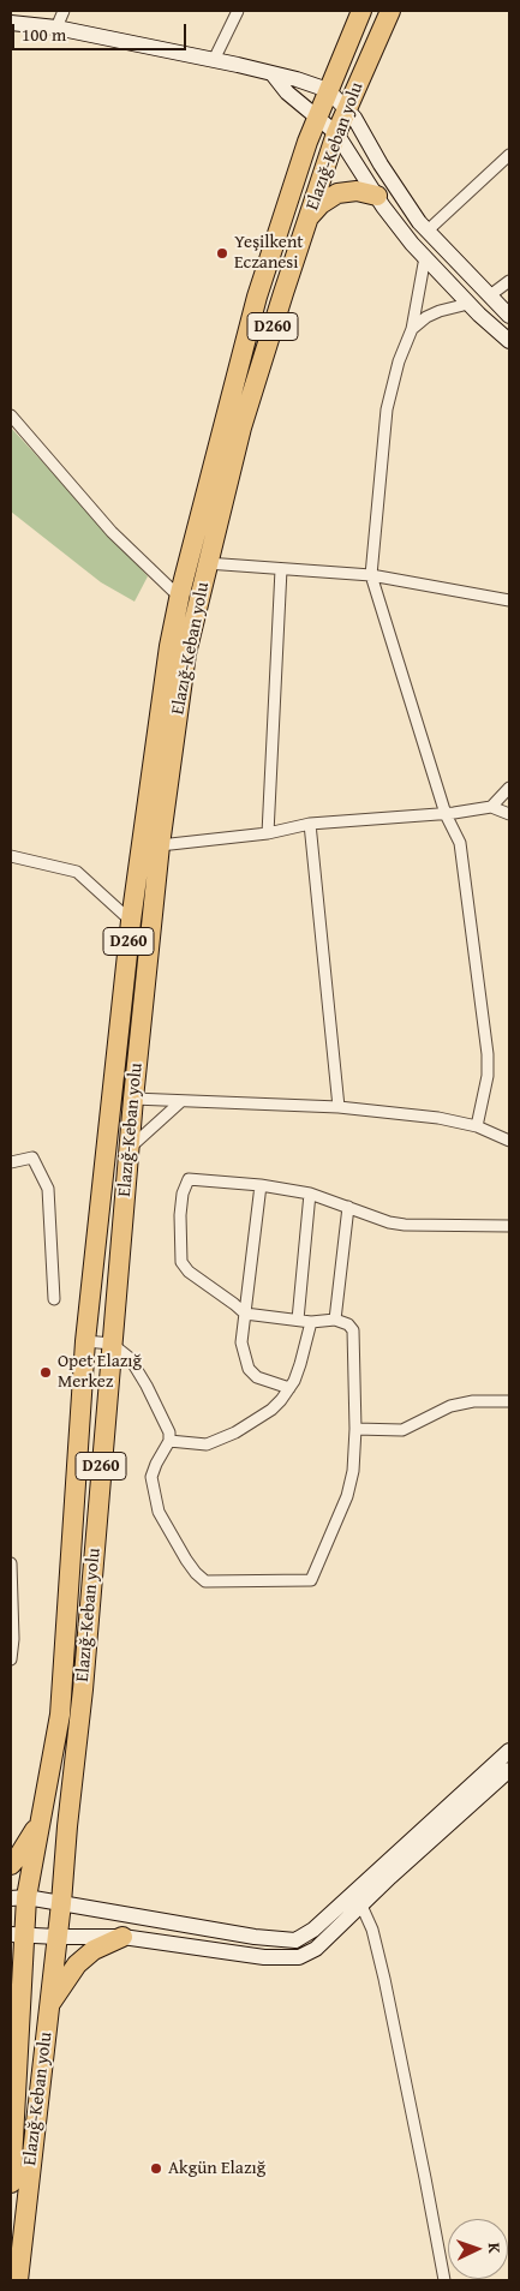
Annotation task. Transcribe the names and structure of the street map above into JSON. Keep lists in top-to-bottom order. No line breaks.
{"streets":{"highway":["Elazığ-Keban yolu","D260"]},"places":["Yeşilkent Eczanesi","Opet Elazığ Merkez","Akgün Elazığ"],"scale_bar":"100 m","north":"right"}
